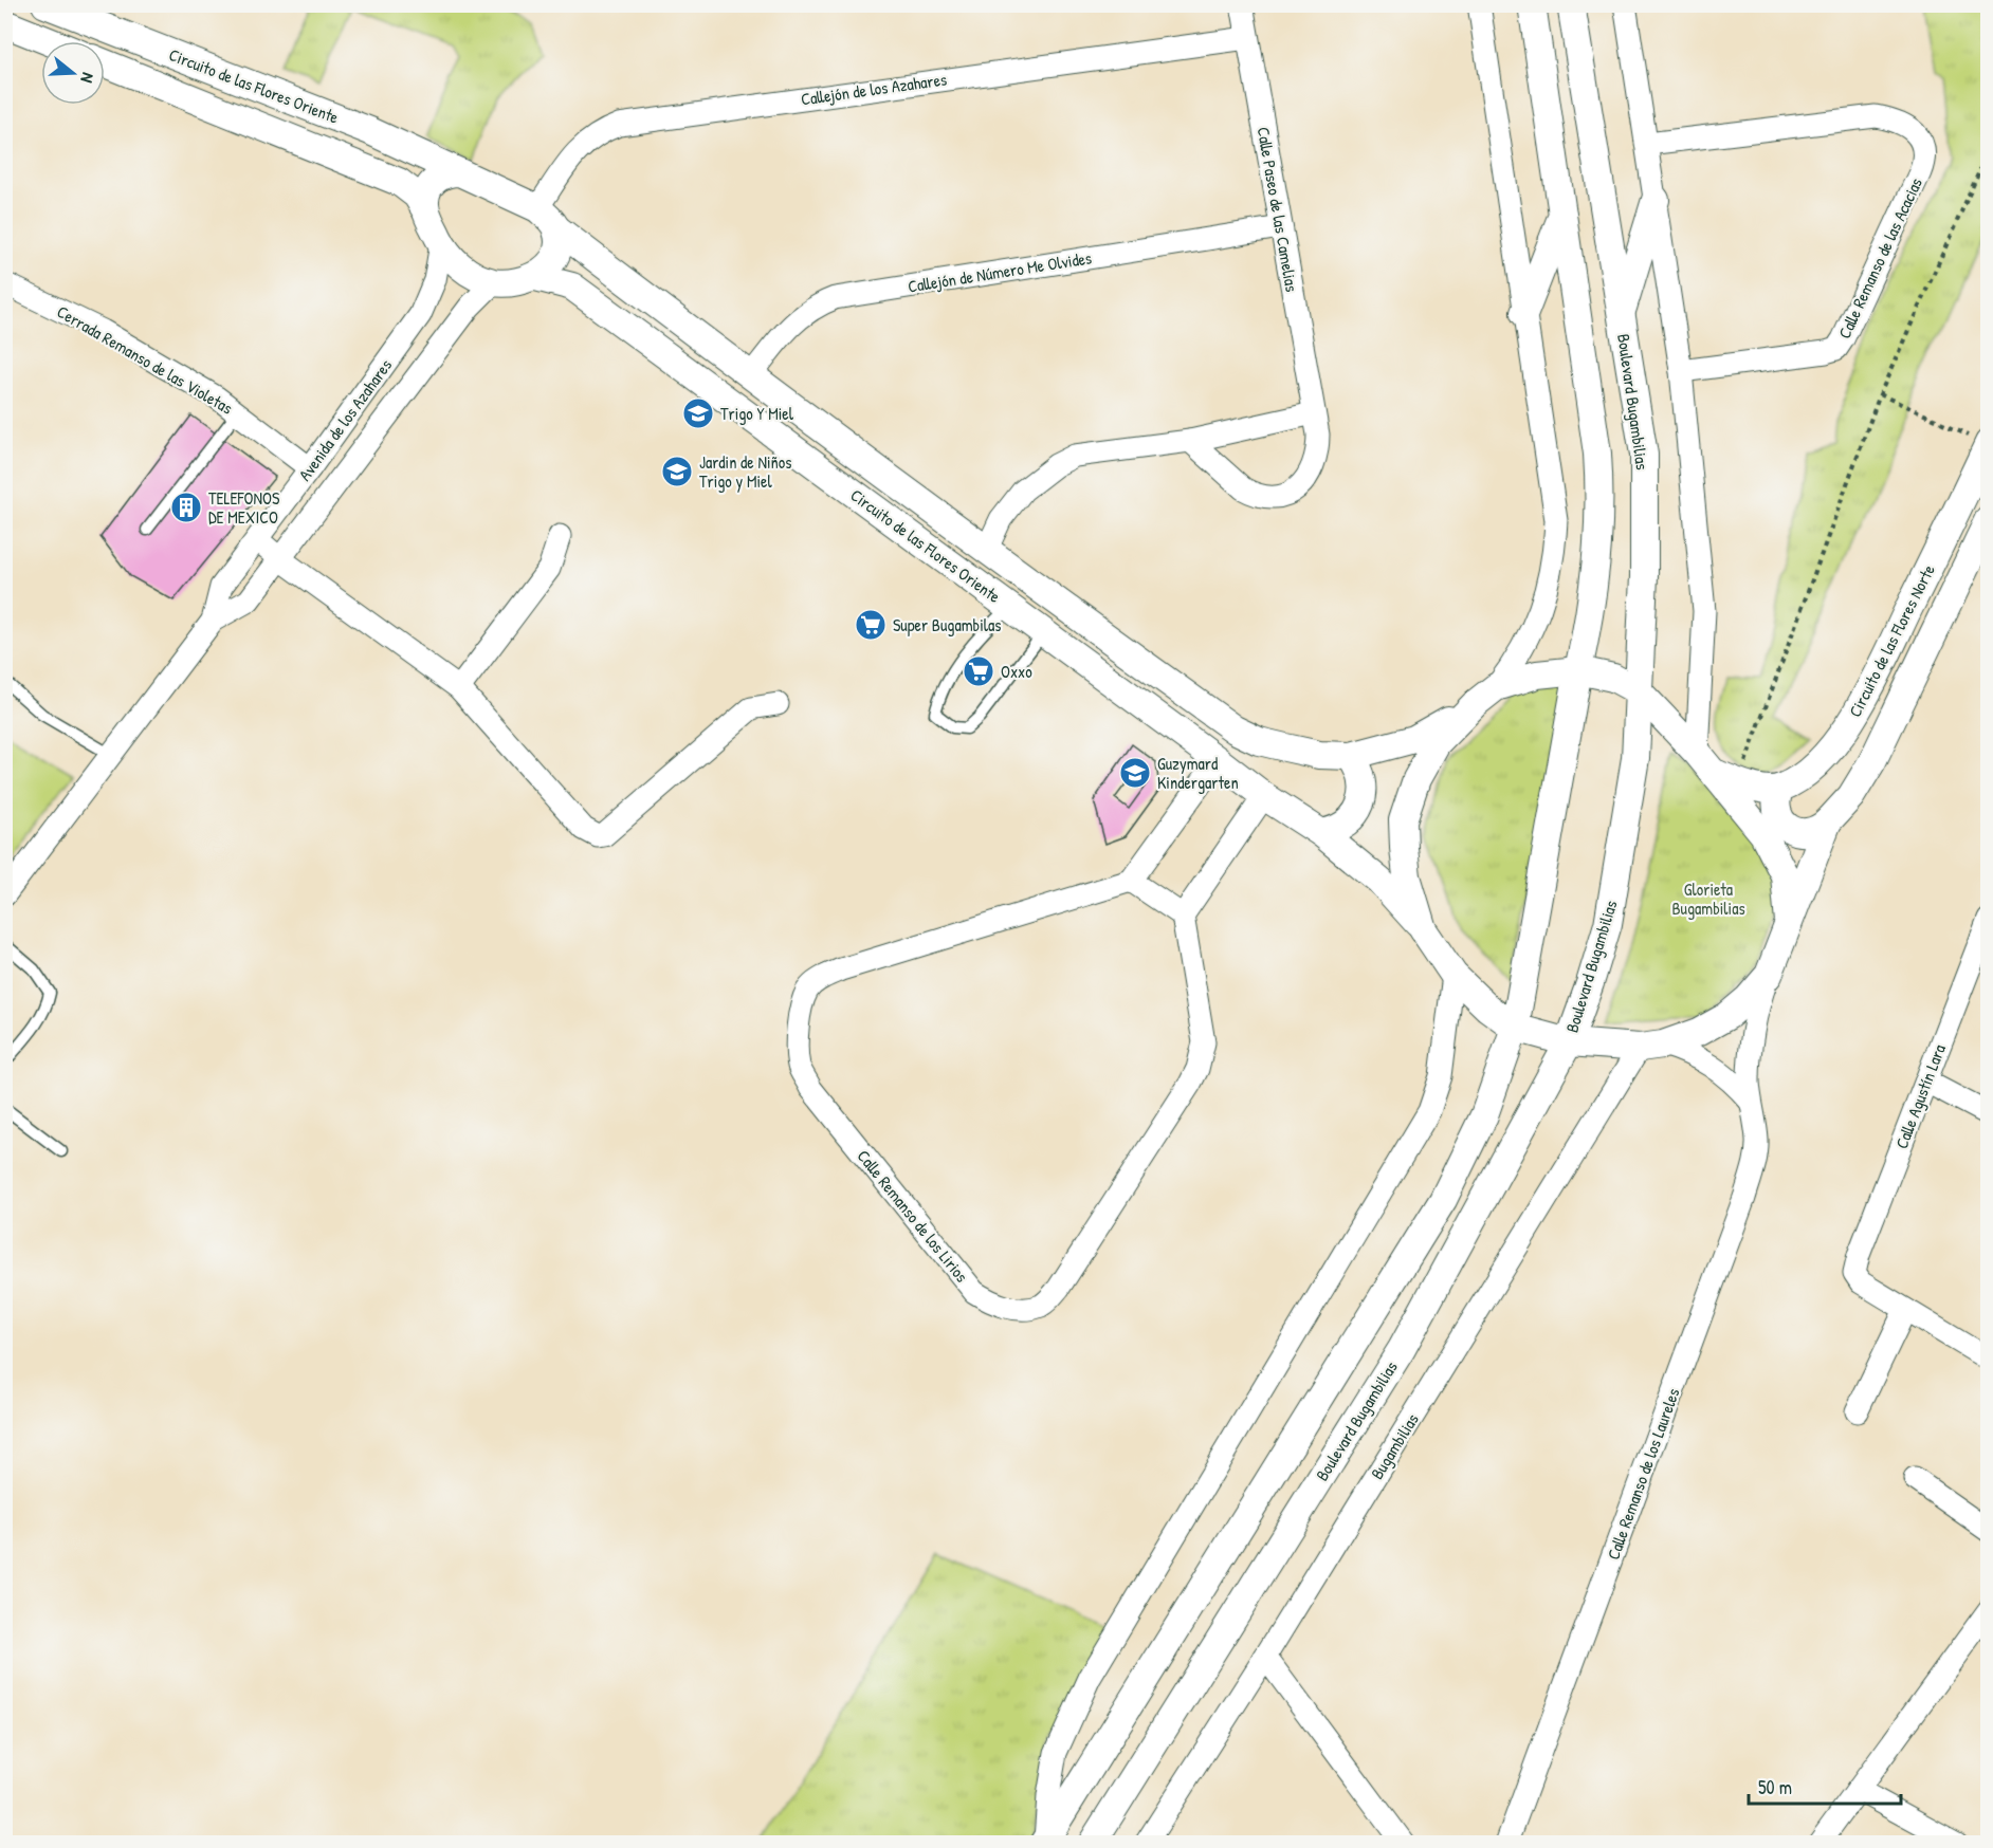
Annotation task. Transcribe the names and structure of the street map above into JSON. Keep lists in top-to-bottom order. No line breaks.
{"streets":{"street":["Circuito de las Flores Oriente","Callejón de los Azahares","Calle Paseo de las Camelias","Calle Remanso de las Acacias","Callejón de Número Me Olvides","Cerrada Remanso de las Violetas","Boulevard Bugambilias","Avenida de los Azahares","Circuito de las Flores Norte","Calle Agustín Lara","Calle Remanso de los Lirios","Bugambilias","Calle Remanso de los Laureles"]},"crossings":[["Circuito de las Flores Oriente","Callejón de los Azahares"],["Circuito de las Flores Oriente","Callejón de Número Me Olvides"],["Circuito de las Flores Oriente","Boulevard Bugambilias"],["Circuito de las Flores Oriente","Avenida de los Azahares"],["Circuito de las Flores Oriente","Circuito de las Flores Norte"],["Callejón de los Azahares","Calle Paseo de las Camelias"],["Callejón de los Azahares","Avenida de los Azahares"],["Calle Paseo de las Camelias","Callejón de Número Me Olvides"],["Cerrada Remanso de las Violetas","Avenida de los Azahares"],["Circuito de las Flores Norte","Calle Remanso de los Laureles"]],"parks":["Glorieta Bugambilias"],"places":{"school or university":["Trigo Y Miel","Jardin de Niños Trigo y Miel","Guzymard Kindergarten"],"building":["TELEFONOS DE MEXICO"],"supermarket":["Super Bugambilas","Oxxo"]},"scale_bar":"50 m","north":"right"}
